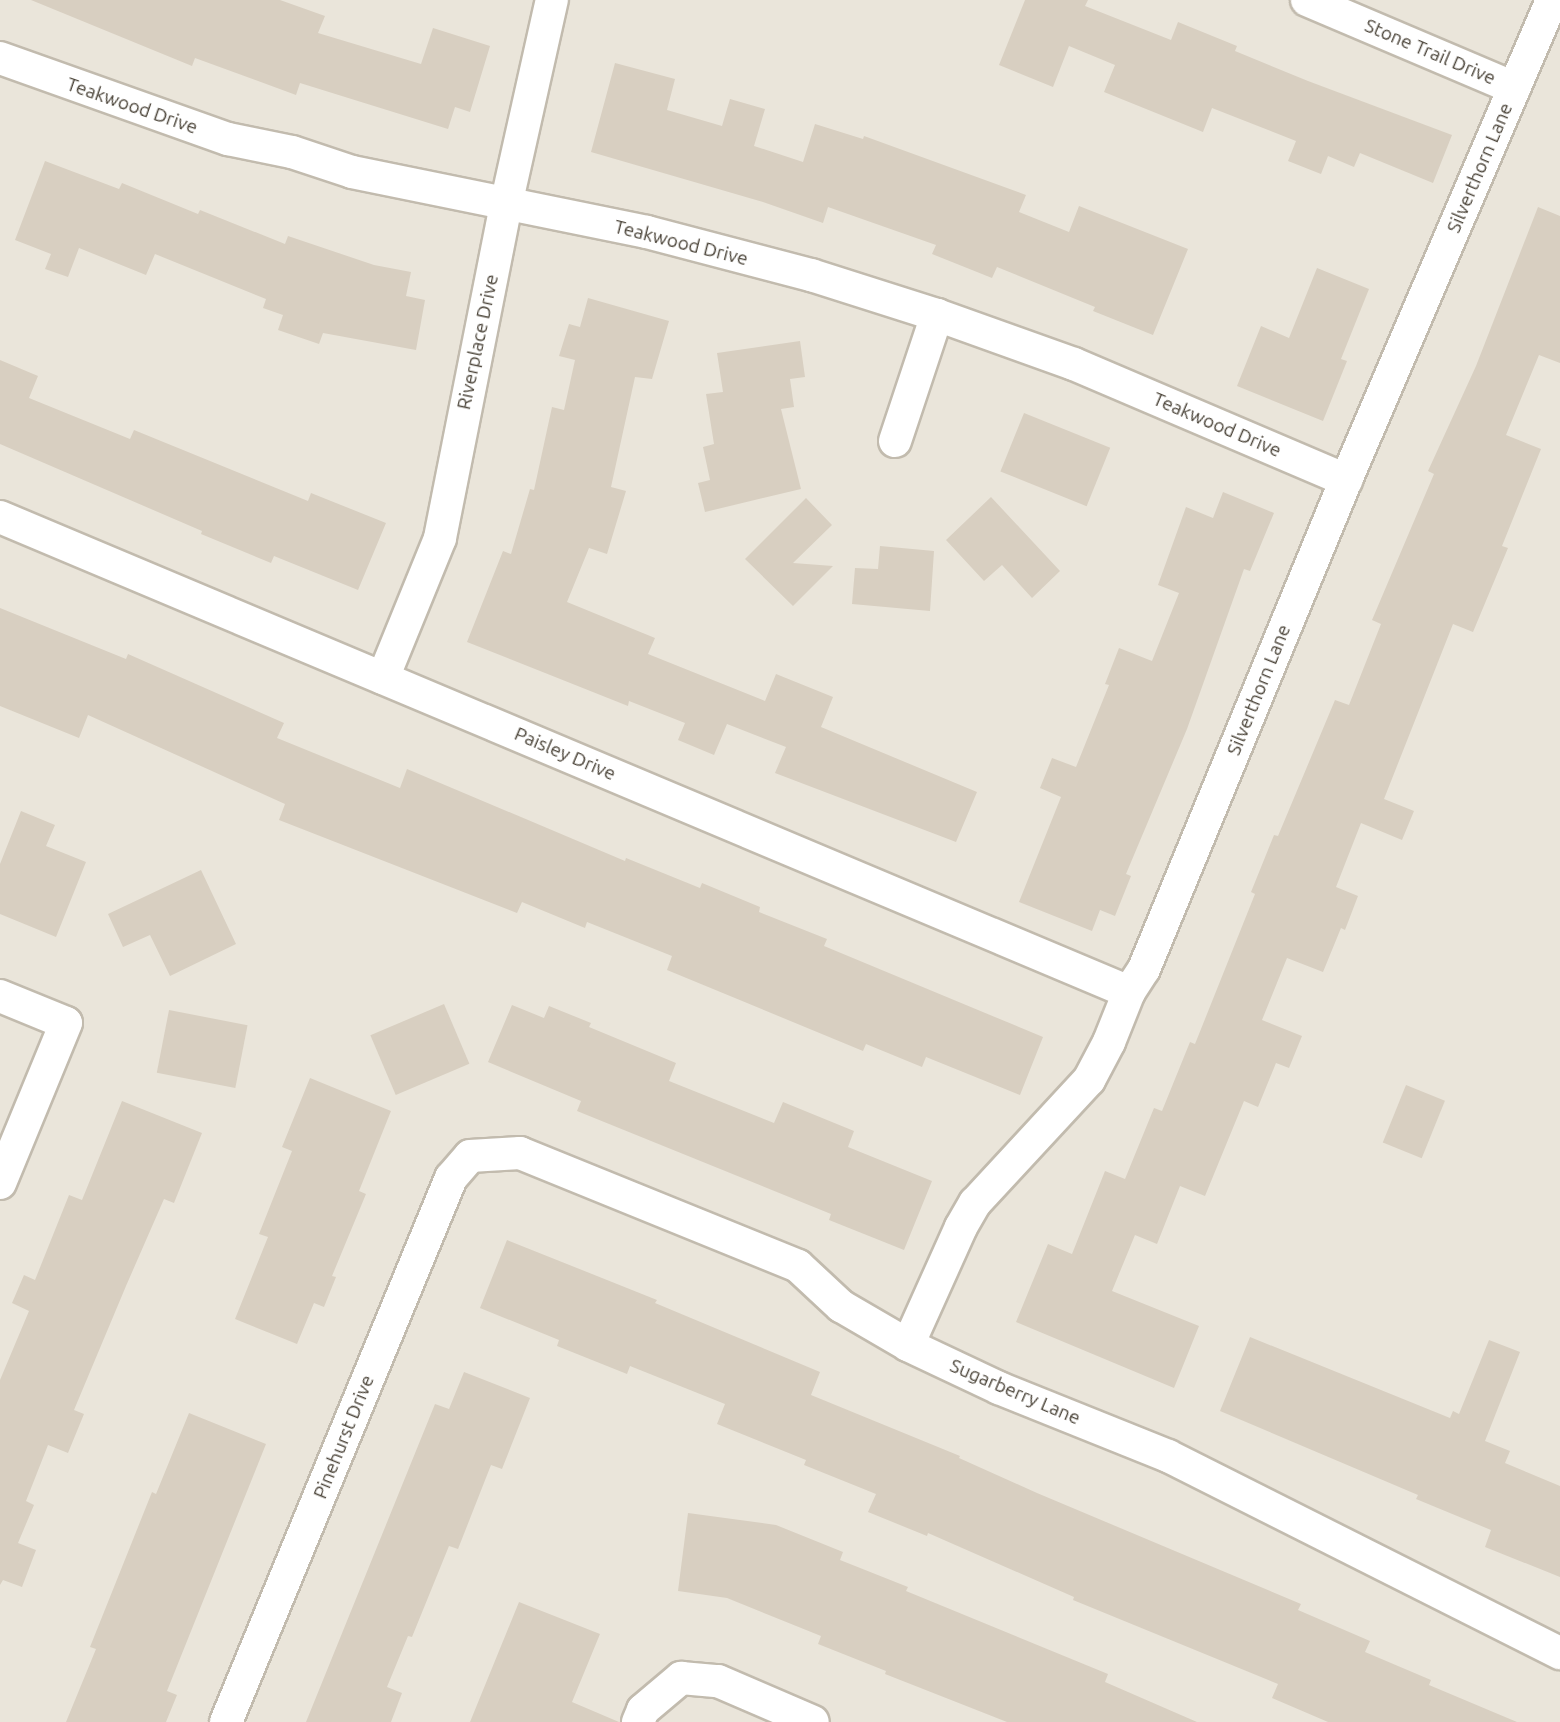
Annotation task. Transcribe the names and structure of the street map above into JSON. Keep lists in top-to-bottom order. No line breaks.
{"streets":{"street":["Stone Trail Drive","Teakwood Drive","Silverthorn Lane","Riverplace Drive","Paisley Drive","Sugarberry Lane","Pinehurst Drive"]},"crossings":[["Stone Trail Drive","Silverthorn Lane"],["Teakwood Drive","Silverthorn Lane"],["Teakwood Drive","Riverplace Drive"],["Silverthorn Lane","Paisley Drive"],["Silverthorn Lane","Sugarberry Lane"],["Riverplace Drive","Paisley Drive"],["Sugarberry Lane","Pinehurst Drive"]]}
